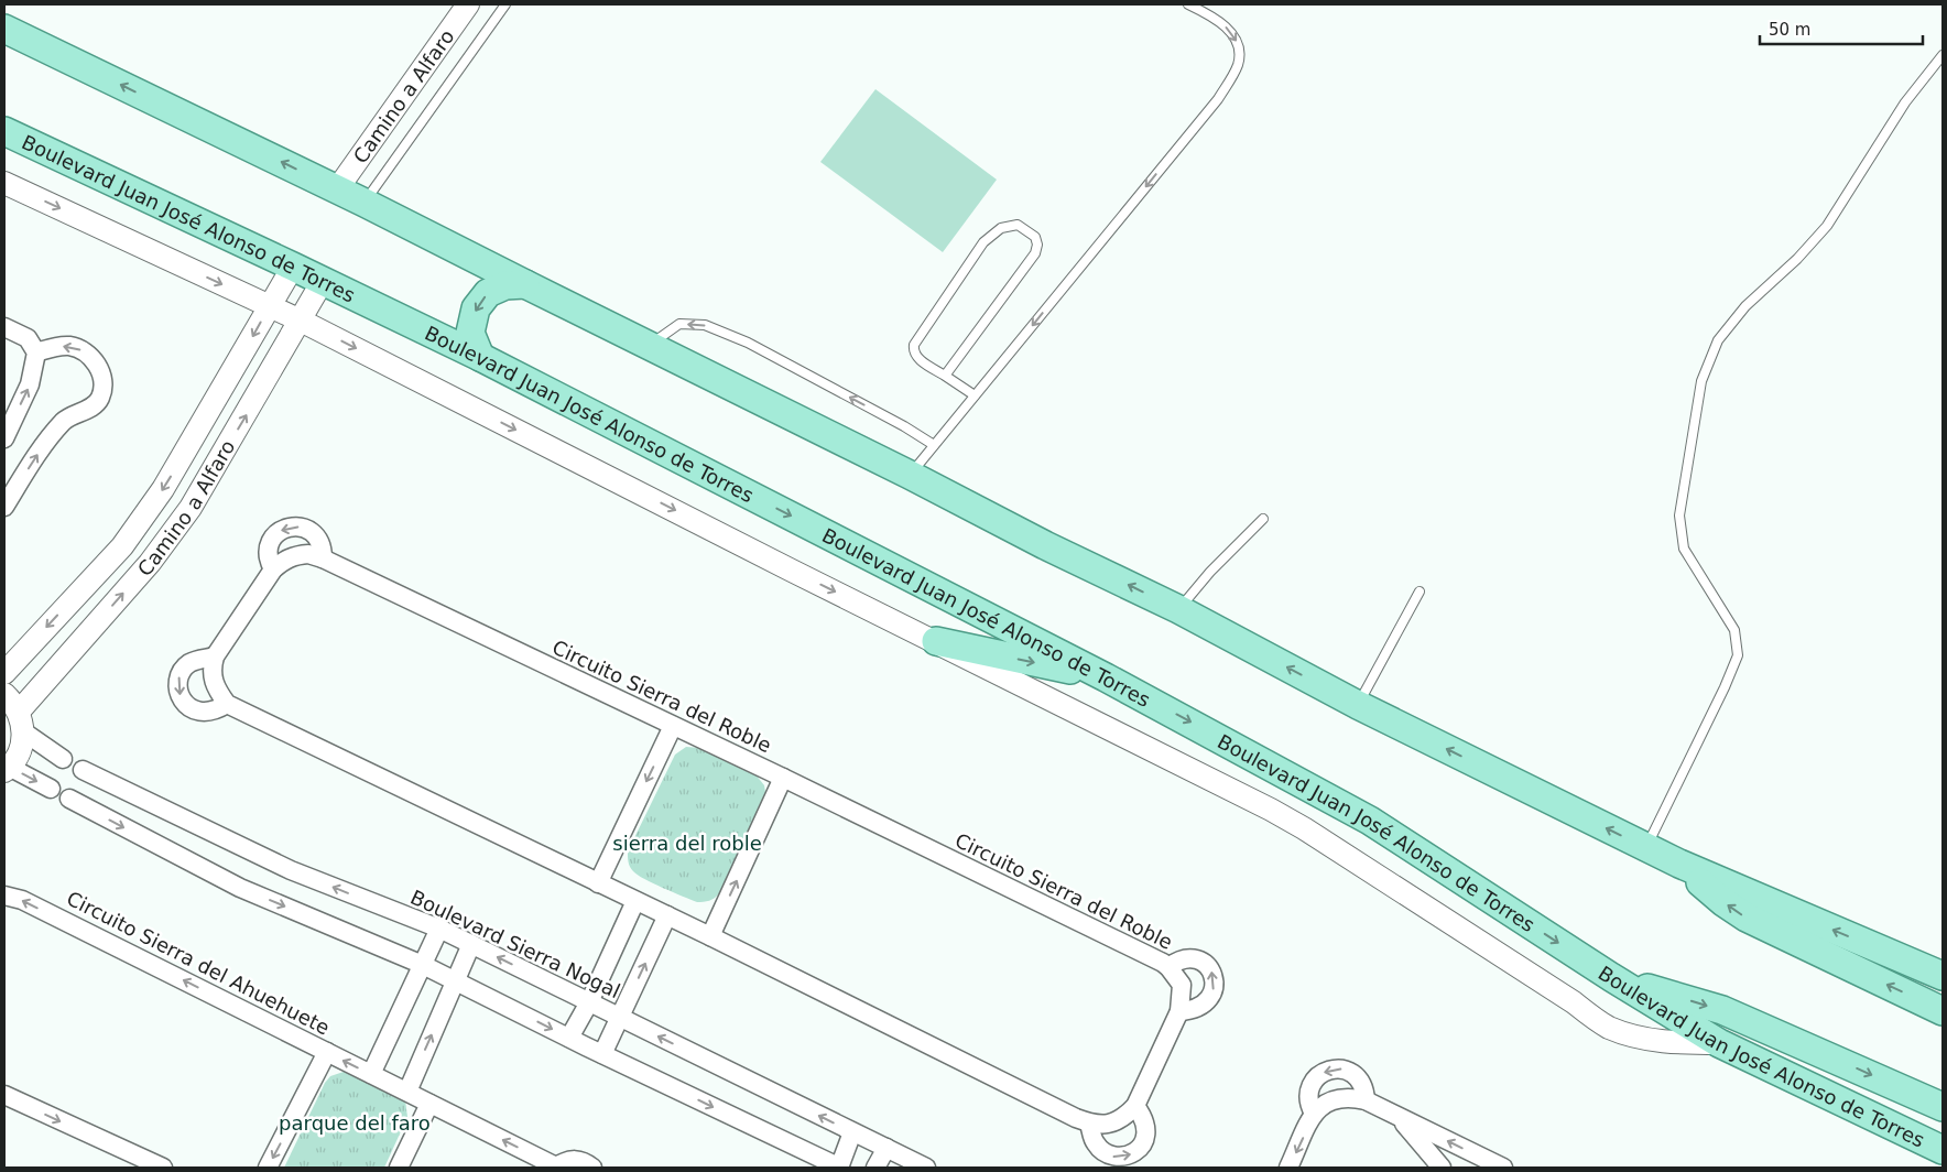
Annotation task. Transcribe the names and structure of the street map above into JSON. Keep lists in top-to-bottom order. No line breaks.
{"streets":{"main road":["Boulevard Juan José Alonso de Torres"],"street":["Camino a Alfaro","Circuito Sierra del Roble","Boulevard Sierra Nogal","Circuito Sierra del Ahuehuete"]},"crossings":[["Camino a Alfaro","Boulevard Juan José Alonso de Torres"]],"parks":["sierra del roble","parque del faro"],"scale_bar":"50 m"}
